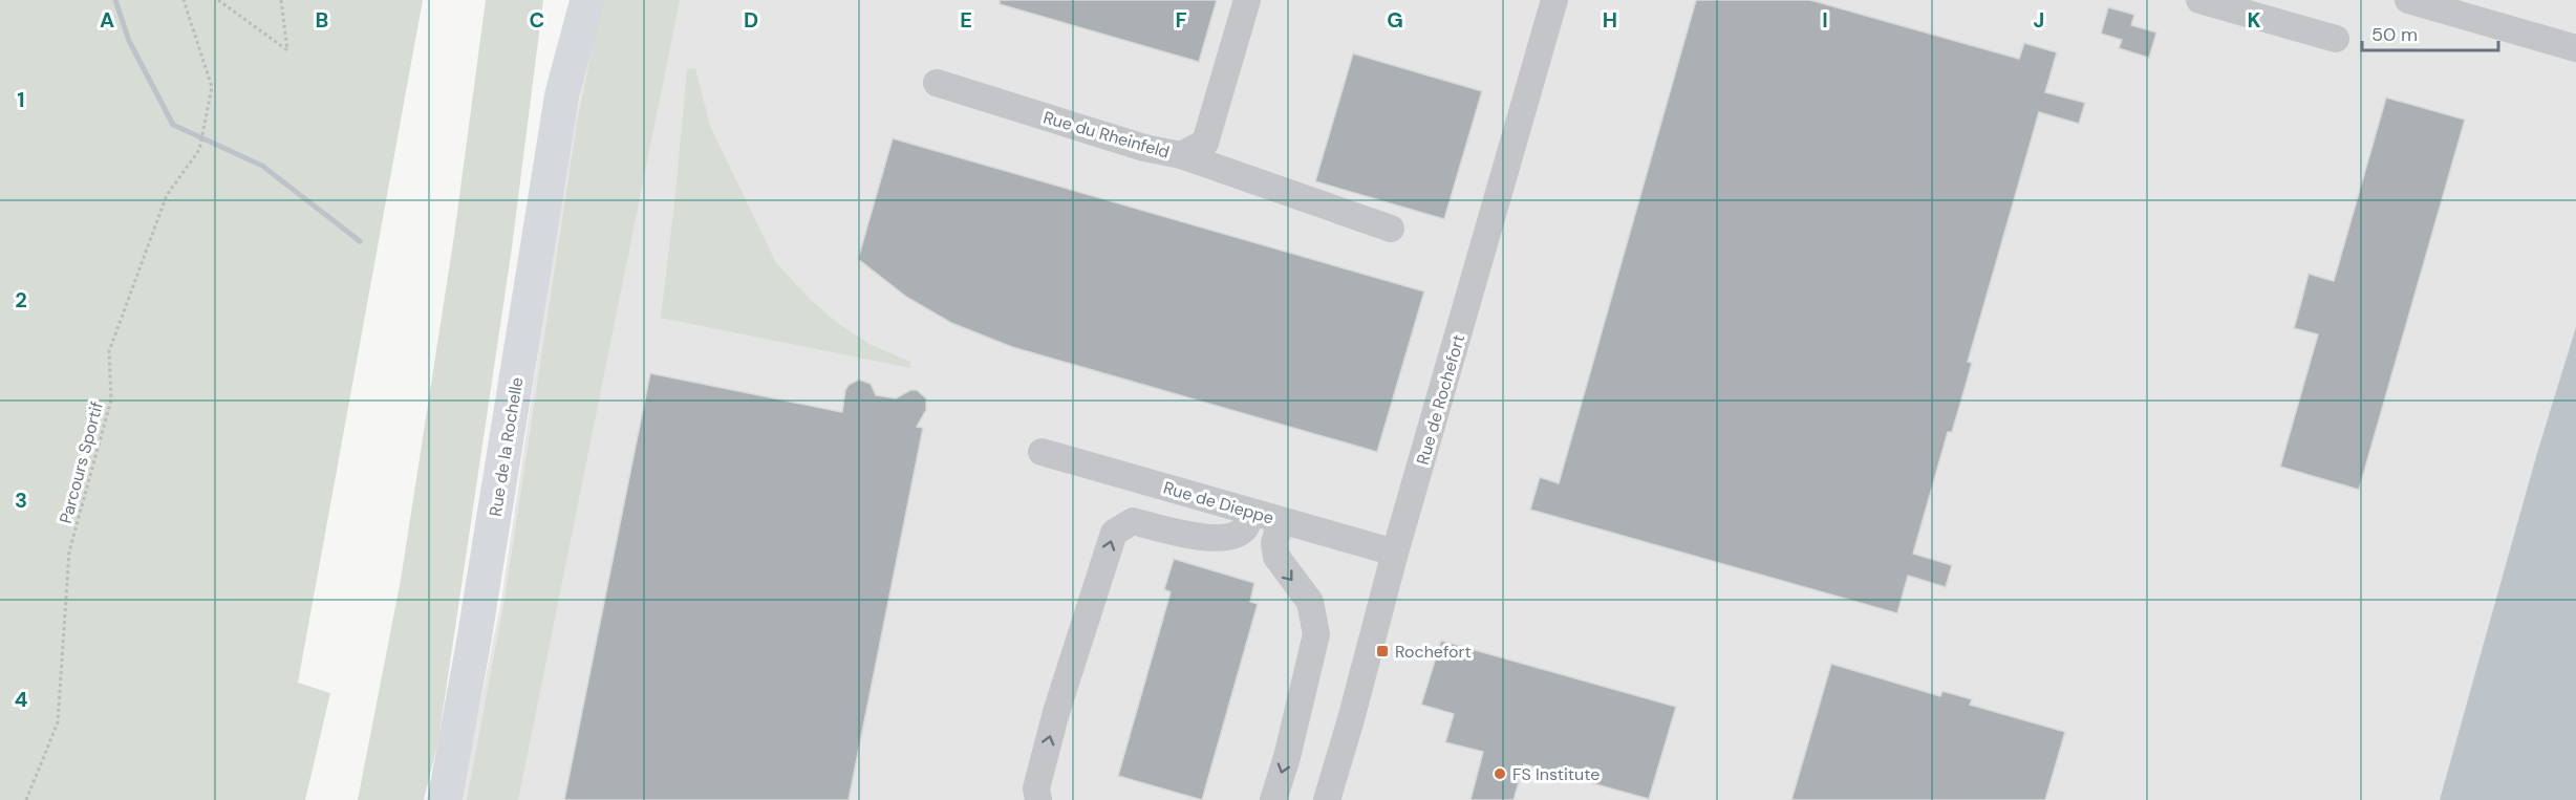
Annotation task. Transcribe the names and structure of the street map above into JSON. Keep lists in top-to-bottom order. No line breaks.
{"streets":{"main road":["Rue de la Rochelle"],"street":["Rue du Rheinfeld","Rue de Rochefort","Rue de Dieppe"],"path":["Parcours Sportif"]},"crossings":[["Rue de Rochefort","Rue de Dieppe"]],"places":{"transit":["Rochefort"],"other":["FS Institute"]},"scale_bar":"50 m","grid":{"columns":["A","B","C","D","E","F","G","H","I","J","K"],"rows":["1","2","3","4"]}}
